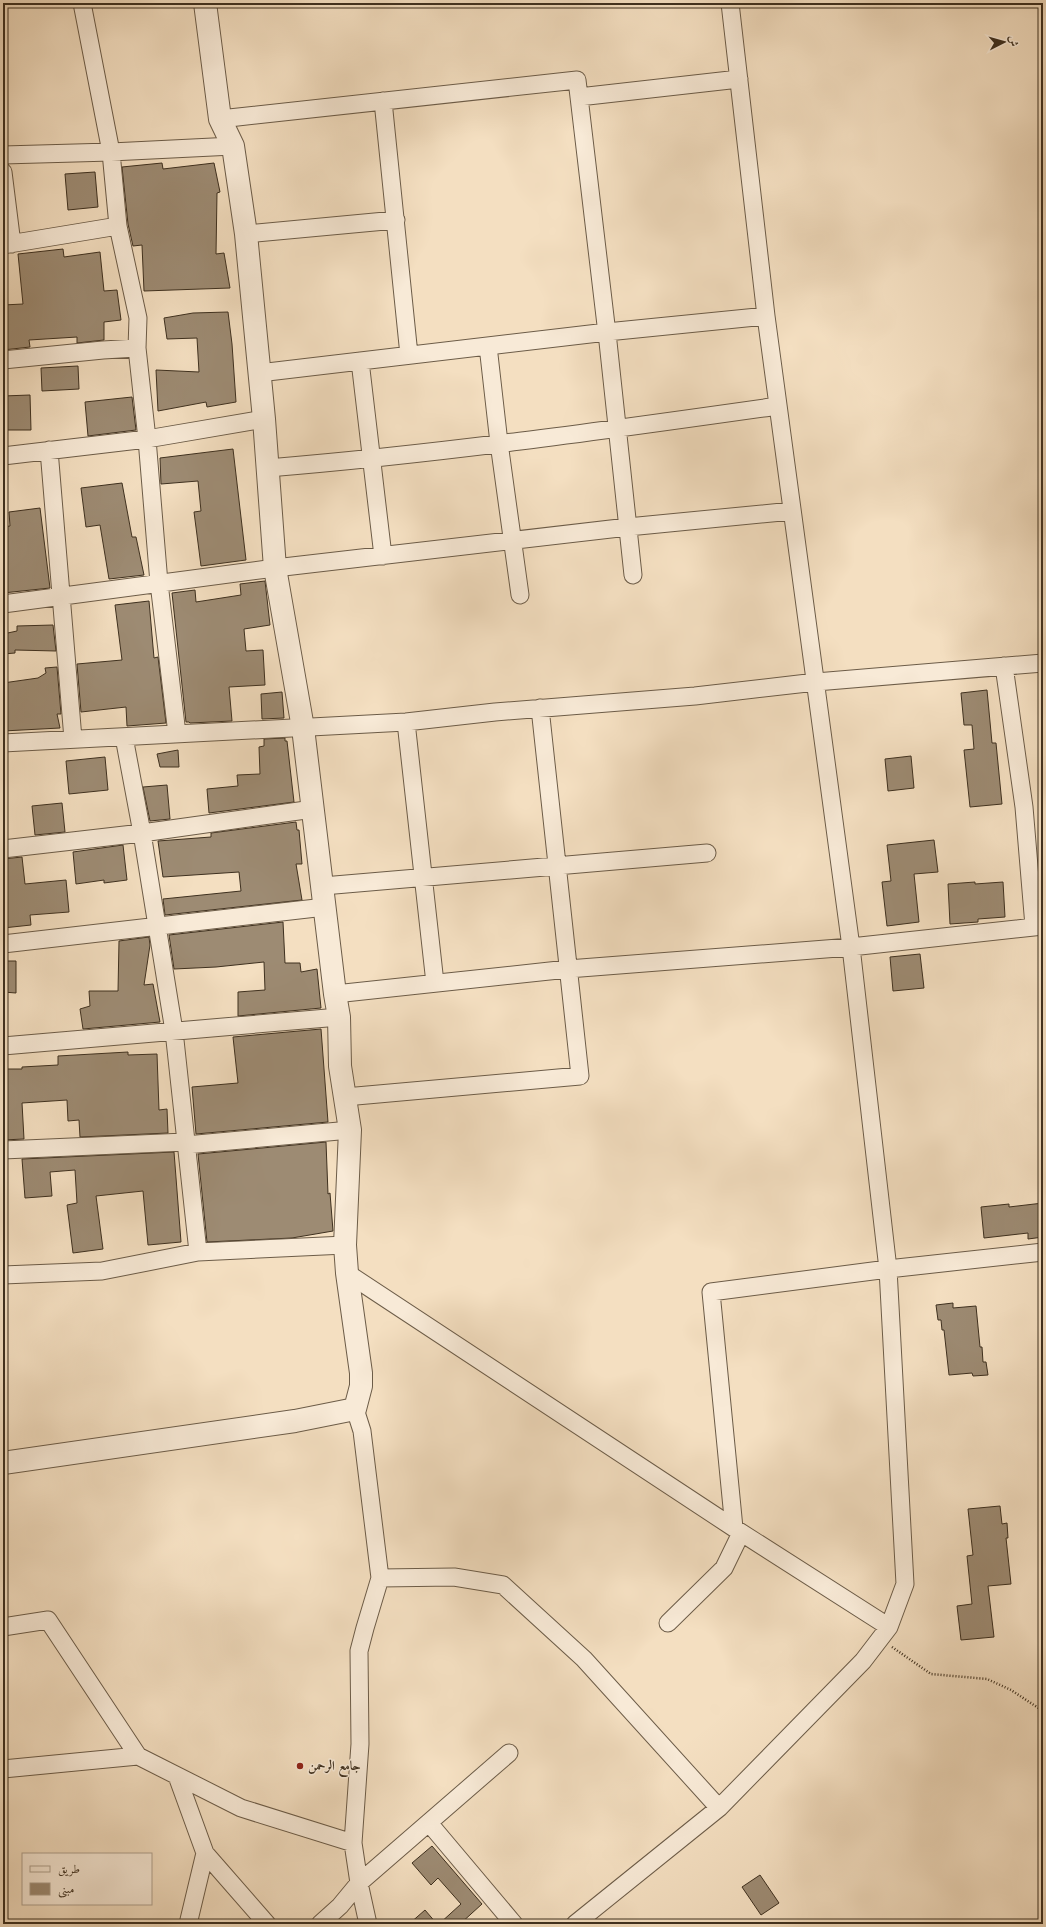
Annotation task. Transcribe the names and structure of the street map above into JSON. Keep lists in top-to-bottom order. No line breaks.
{"places":["جامع الرحمن"],"legend":["طريق","مبنى"],"north":"right"}
